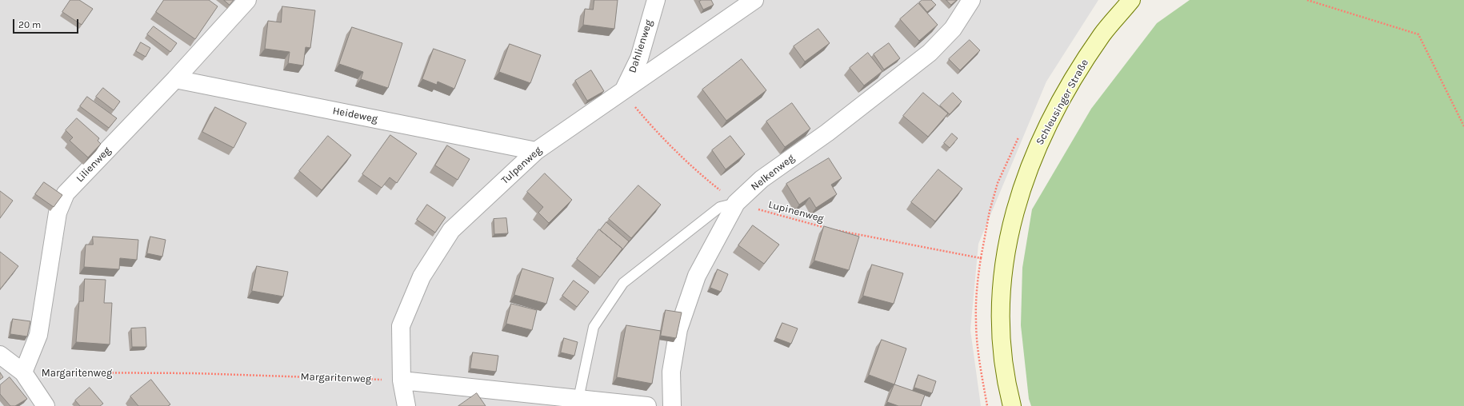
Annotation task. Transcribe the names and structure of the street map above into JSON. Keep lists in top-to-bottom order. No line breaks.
{"streets":{"main road":["Schleusinger Straße"],"street":["Dahlienweg","Heideweg","Lilienweg","Tulpenweg","Nelkenweg"],"path":["Lupinenweg","Margaritenweg"]},"crossings":[["Dahlienweg","Tulpenweg"],["Dahlienweg","Lupinenweg"],["Heideweg","Lilienweg"],["Heideweg","Tulpenweg"],["Lilienweg","Margaritenweg"],["Tulpenweg","Lupinenweg"],["Tulpenweg","Margaritenweg"],["Nelkenweg","Lupinenweg"]],"scale_bar":"20 m"}
